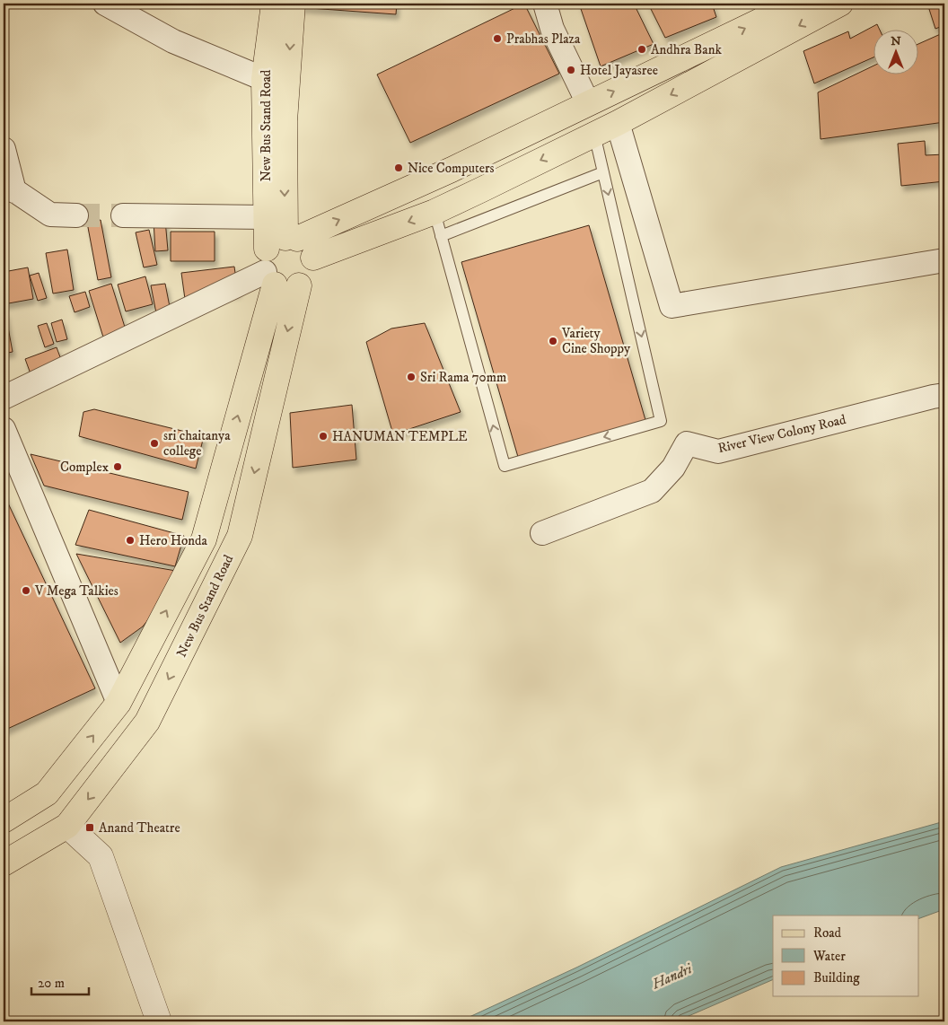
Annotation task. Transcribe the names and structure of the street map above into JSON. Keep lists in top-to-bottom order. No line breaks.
{"streets":{"main road":["New Bus Stand Road"],"street":["River View Colony Road"]},"water":["Handri"],"places":{"other":["Prabhas Plaza","Andhra Bank","Hotel Jayasree","Nice Computers","Variety Cine Shoppy","Sri Rama 70mm","HANUMAN TEMPLE","sri chaitanya college","Complex","Hero Honda","V Mega Talkies"],"transit":["Anand Theatre"]},"legend":["Road","Water","Building"],"scale_bar":"20 m","north":"top"}
